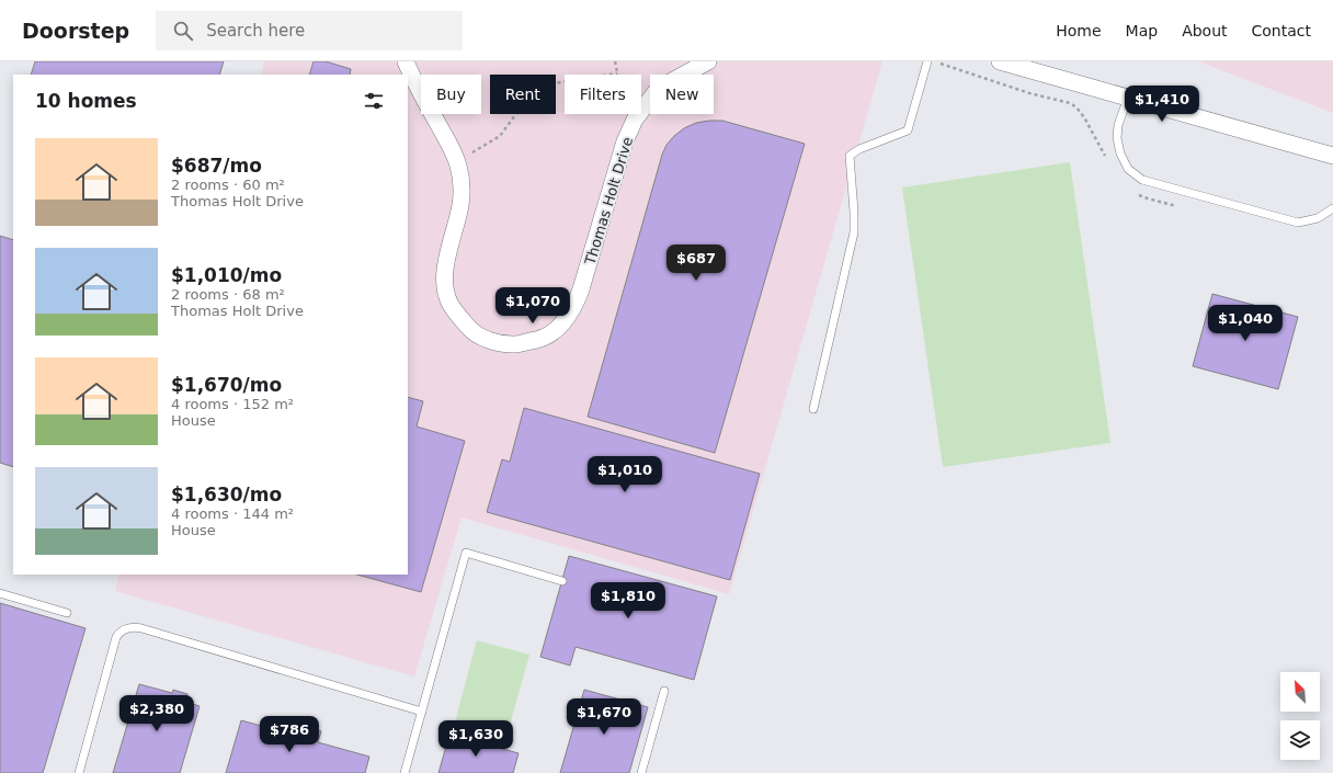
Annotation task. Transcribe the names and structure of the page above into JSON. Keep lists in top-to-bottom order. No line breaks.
{"streets":{"street":["Thomas Holt Drive"]},"north":"top left","page":{"header":"Doorstep","search":"Search here","nav":["Home","Map","About","Contact"],"chip":["Buy","Rent","Filters","New"],"heading":"10 homes","price":["$1,410","$687","$1,070","$1,040","$1,010","$1,810","$2,380","$1,670","$786","$1,630"],"list":[{"name":"$687/mo","note":"2 rooms · 60 m² · Thomas Holt Drive"},{"name":"$1,010/mo","note":"2 rooms · 68 m² · Thomas Holt Drive"},{"name":"$1,670/mo","note":"4 rooms · 152 m² · House"},{"name":"$1,630/mo","note":"4 rooms · 144 m² · House"}]}}
